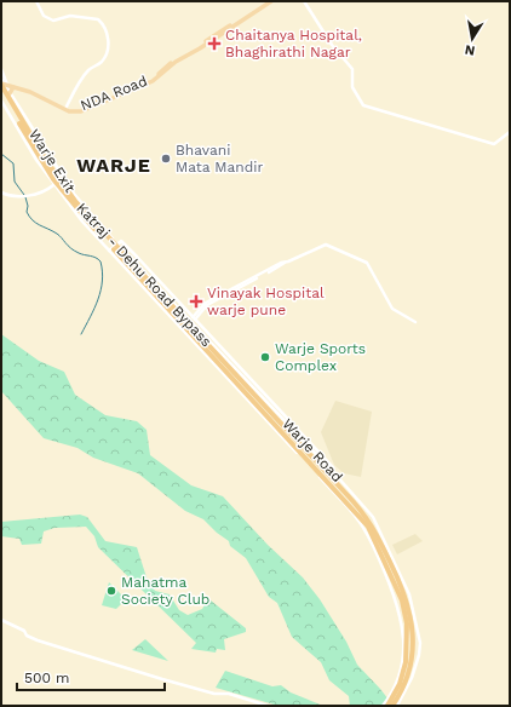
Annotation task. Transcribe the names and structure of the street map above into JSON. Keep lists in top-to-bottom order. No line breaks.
{"streets":{"highway":["Katraj - Dehu Road Bypass"],"main road":["NDA Road"],"street":["Warje Exit","Warje Road"]},"crossings":[["NDA Road","Warje Exit"],["NDA Road","Katraj - Dehu Road Bypass"],["Warje Exit","Katraj - Dehu Road Bypass"],["Warje Exit","Warje Road"],["Katraj - Dehu Road Bypass","Warje Road"]],"districts":["WARJE"],"places":{"health":["Chaitanya Hospital, Bhaghirathi Nagar","Vinayak Hospital warje pune"],"other":["Bhavani Mata Mandir","Warje Sports Complex","Mahatma Society Club"]},"scale_bar":"500 m","north":"bottom"}
